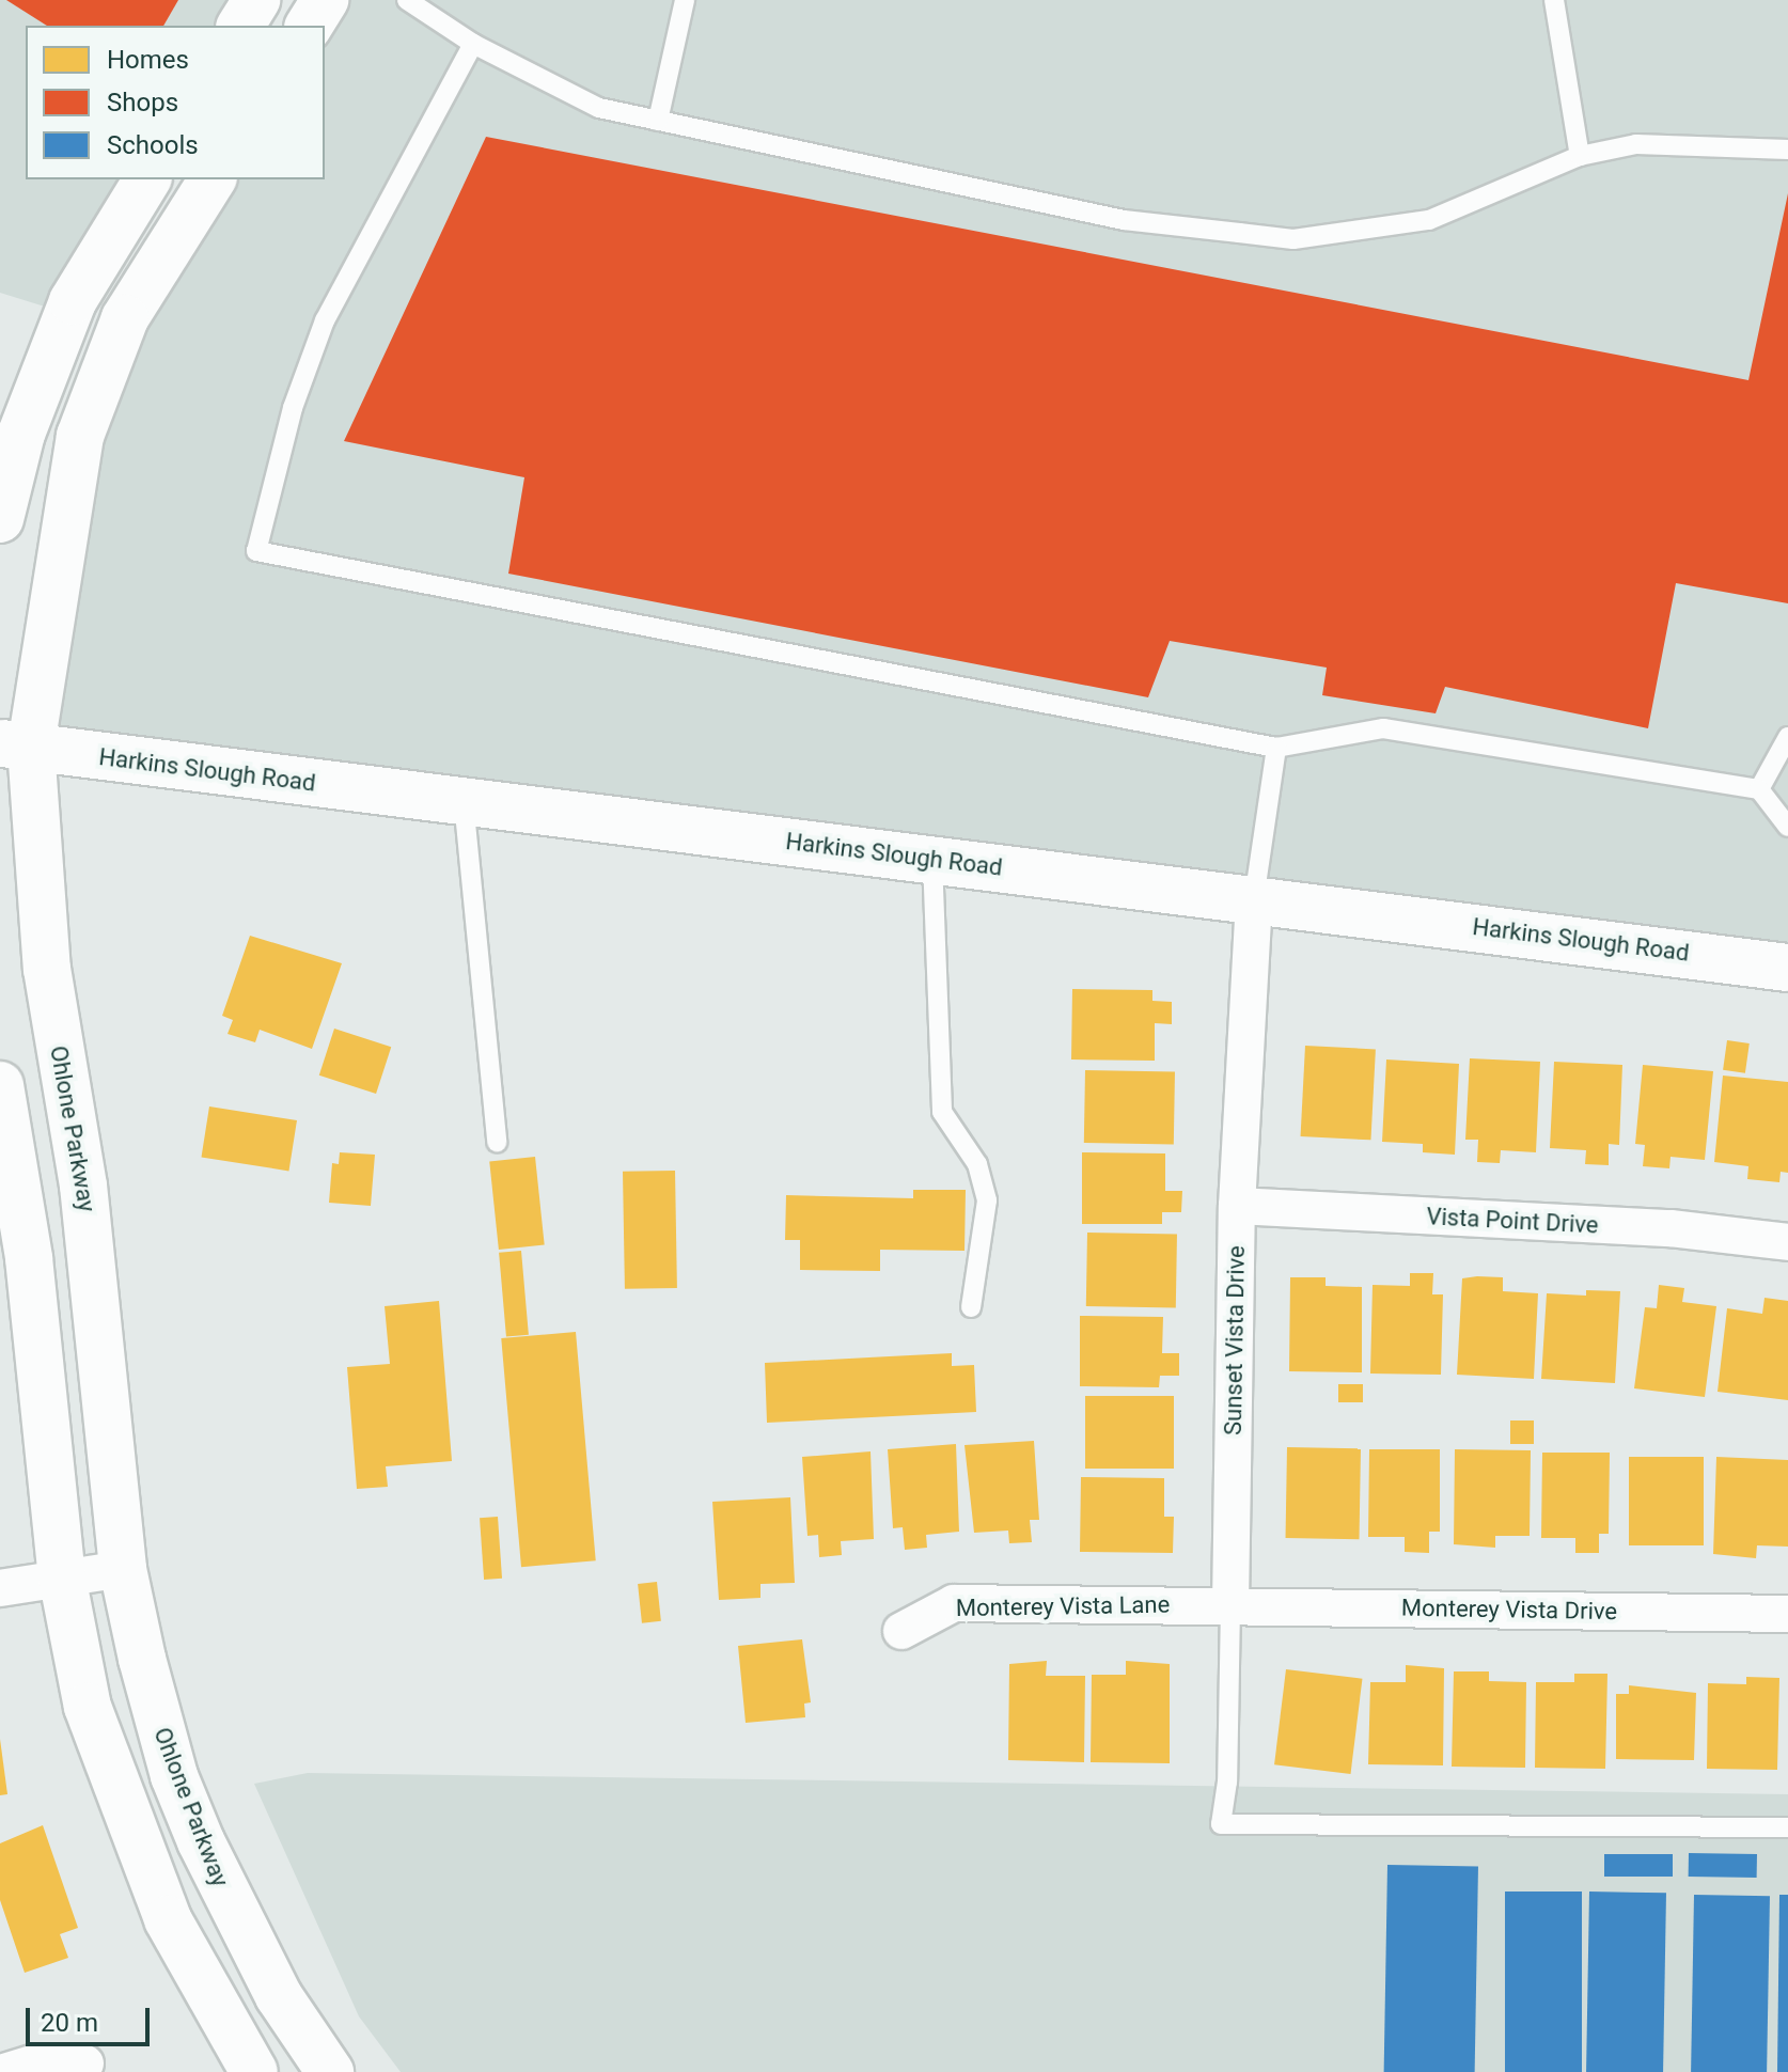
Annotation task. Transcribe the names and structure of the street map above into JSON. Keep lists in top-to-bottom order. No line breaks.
{"streets":{"main road":["Harkins Slough Road","Ohlone Parkway"],"street":["Vista Point Drive","Sunset Vista Drive","Monterey Vista Lane","Monterey Vista Drive"]},"crossings":[["Harkins Slough Road","Ohlone Parkway"],["Harkins Slough Road","Sunset Vista Drive"],["Vista Point Drive","Sunset Vista Drive"],["Sunset Vista Drive","Monterey Vista Lane"],["Sunset Vista Drive","Monterey Vista Drive"],["Monterey Vista Lane","Monterey Vista Drive"]],"legend":["Homes","Shops","Schools"],"scale_bar":"20 m"}
